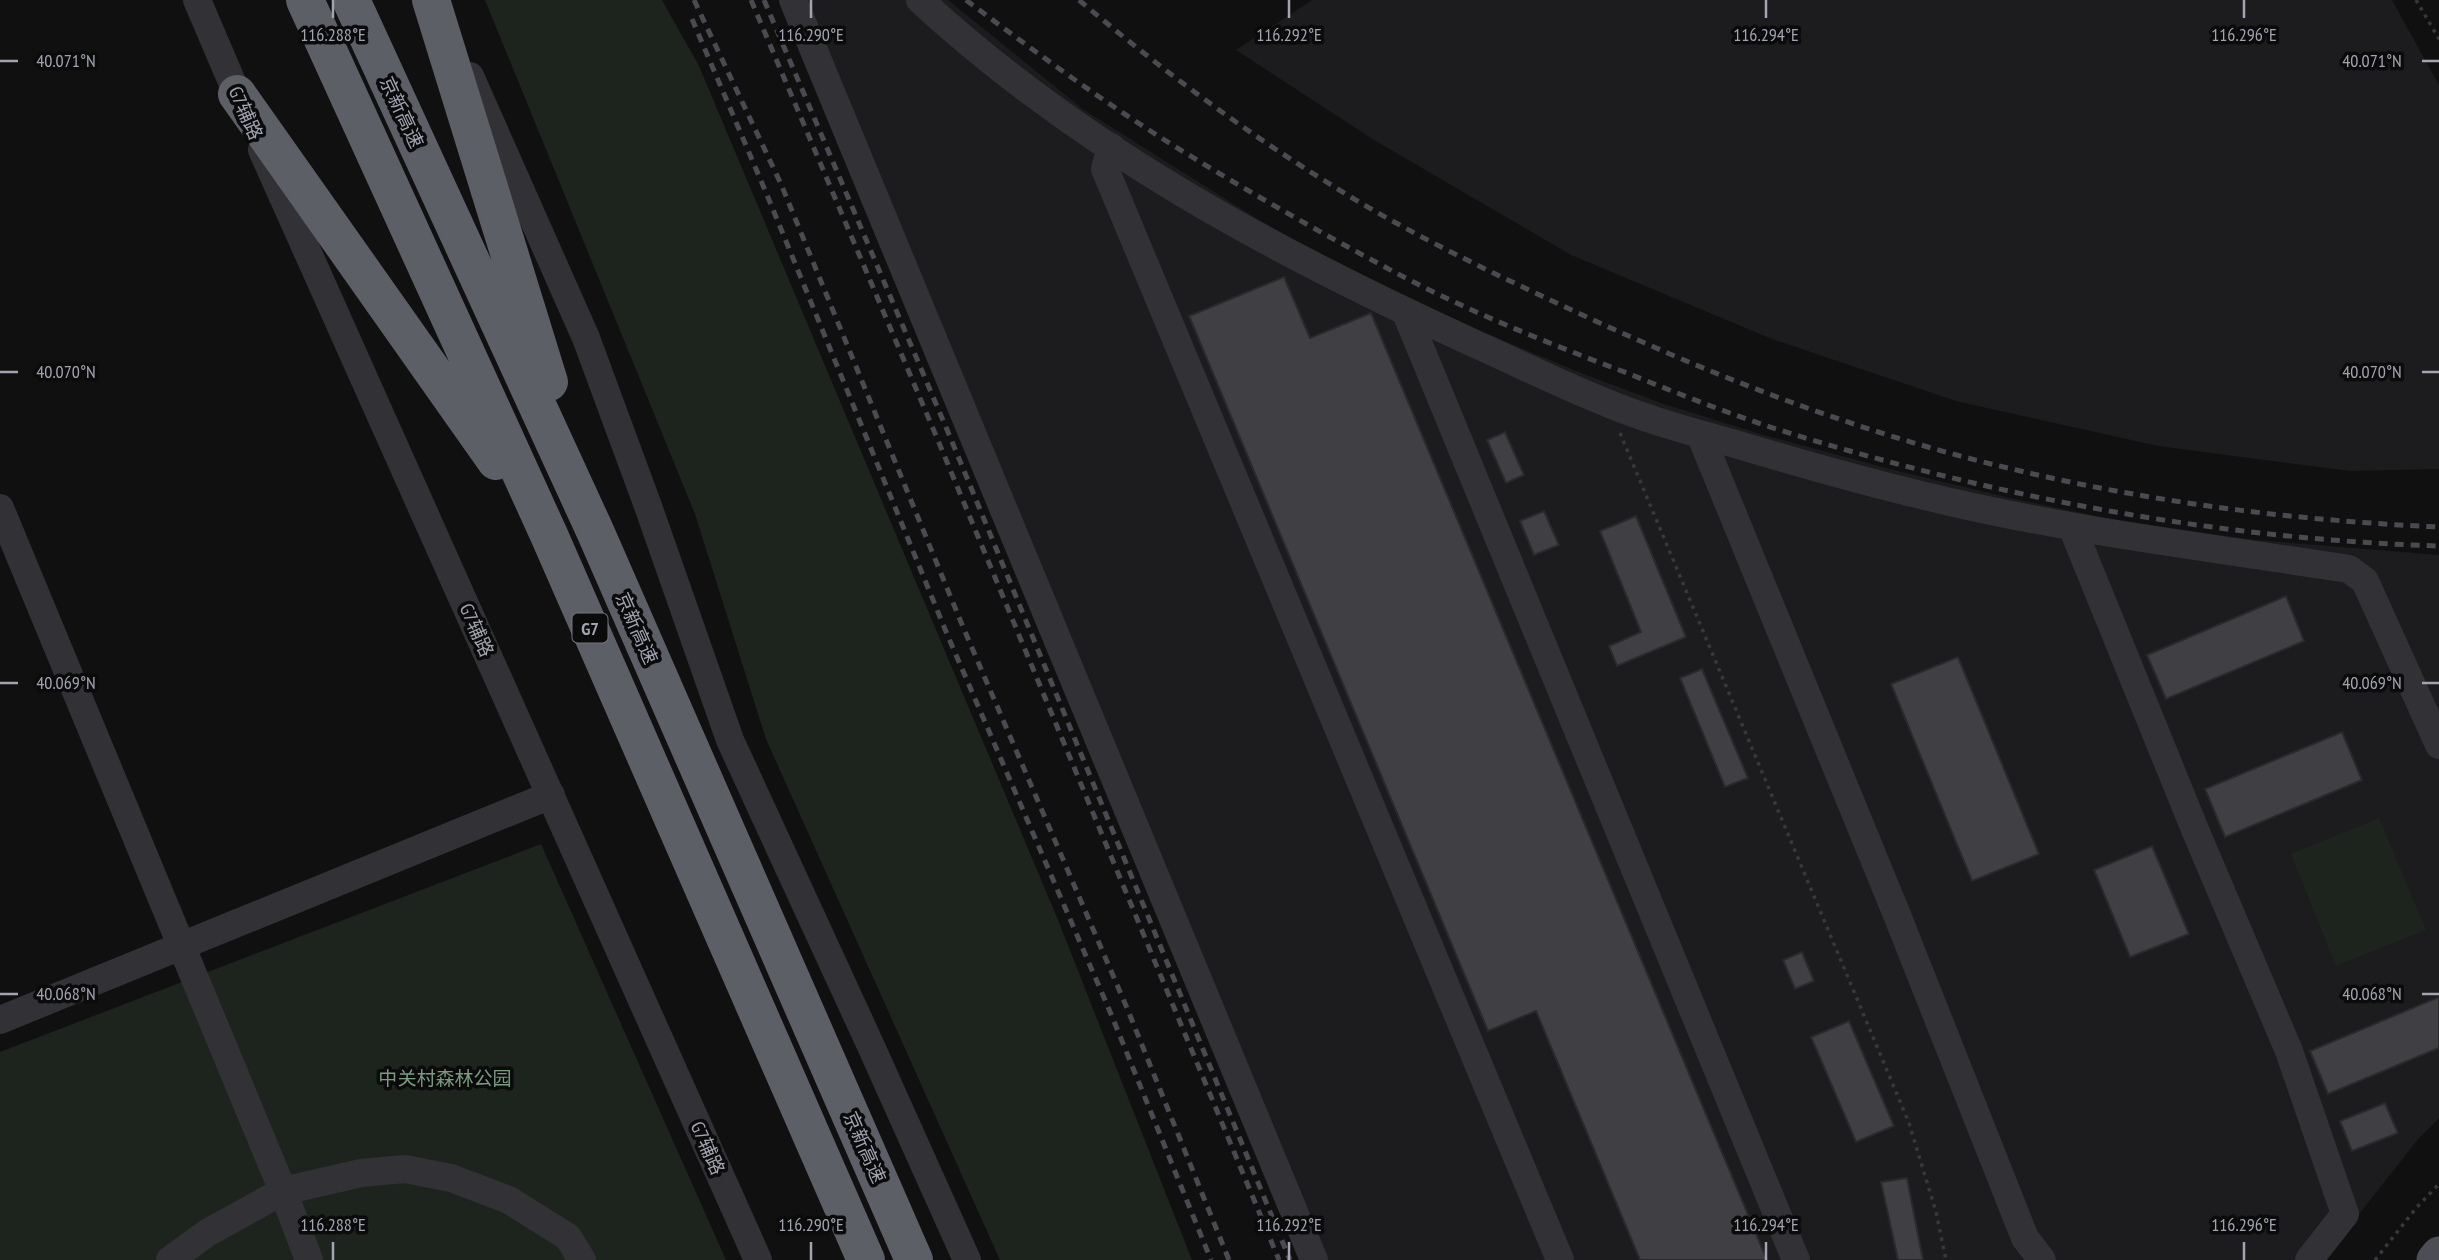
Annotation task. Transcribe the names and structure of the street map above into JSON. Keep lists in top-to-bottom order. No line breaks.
{"streets":{"highway":["京新高速","G7"],"street":["G7辅路"]},"parks":["中关村森林公园"],"coordinates":["116.288°E","116.290°E","116.292°E","116.294°E","116.296°E","40.071°N","40.070°N","40.069°N","40.068°N"]}
